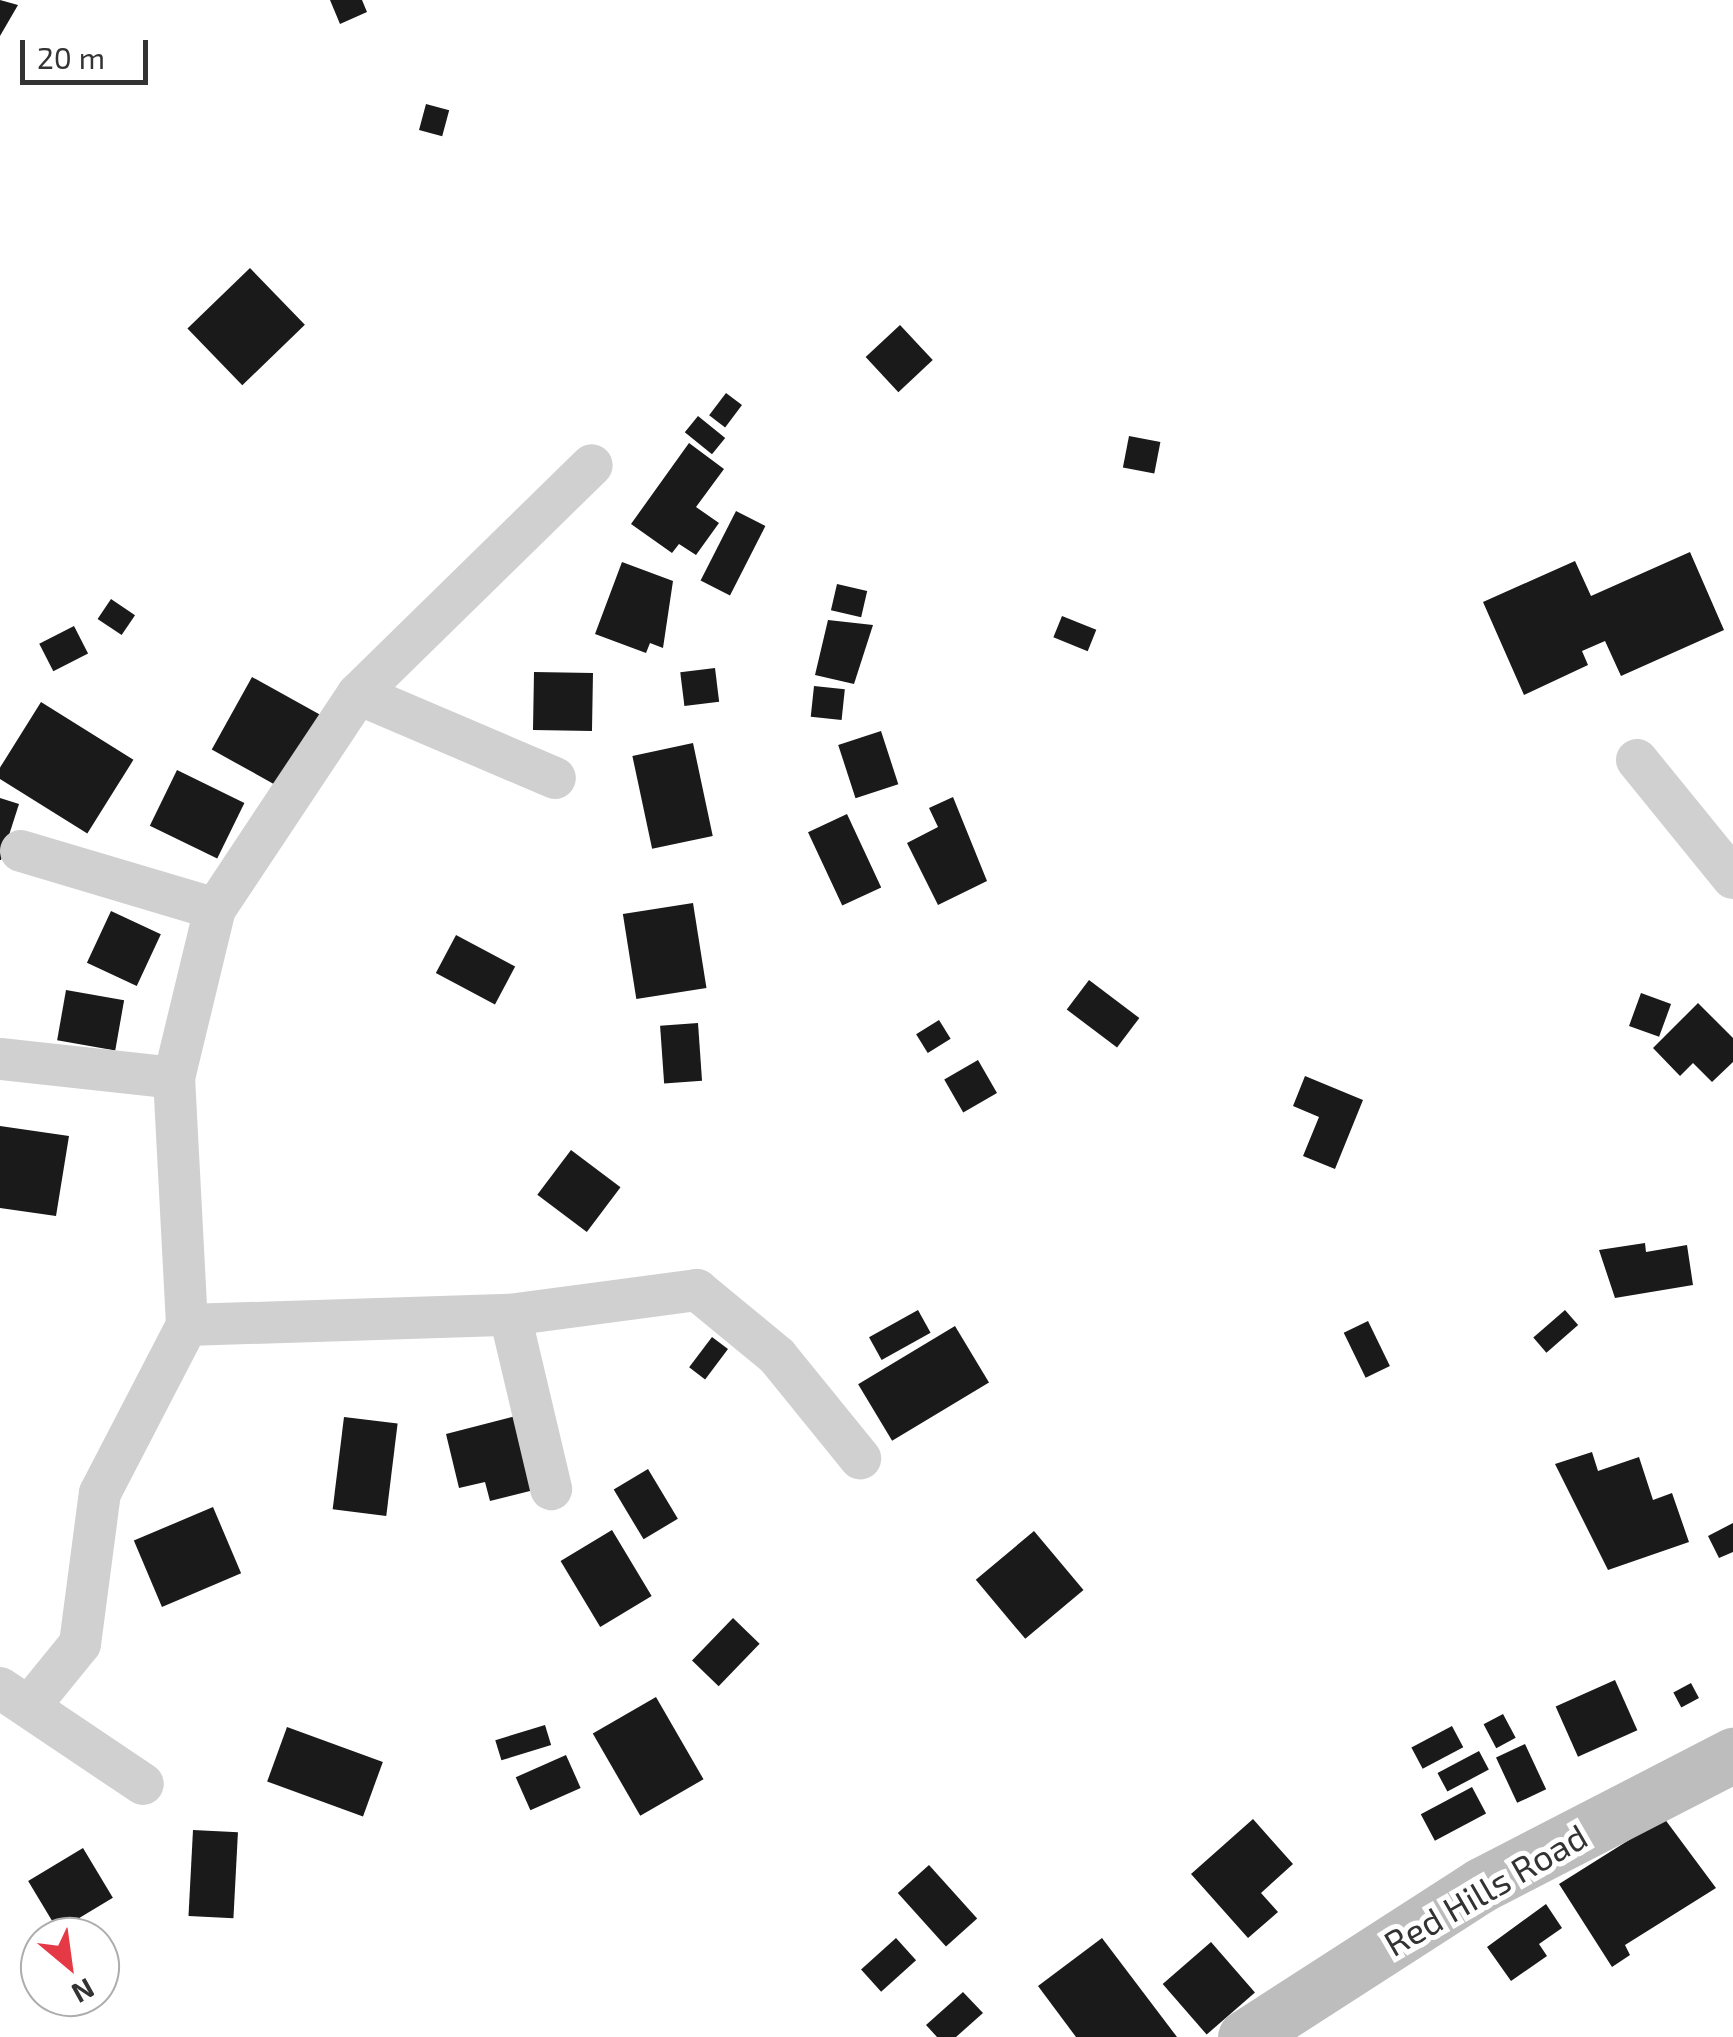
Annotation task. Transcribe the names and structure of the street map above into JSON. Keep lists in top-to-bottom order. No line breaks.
{"streets":{"main road":["Red Hills Road"]},"scale_bar":"20 m","north":"bottom right"}
